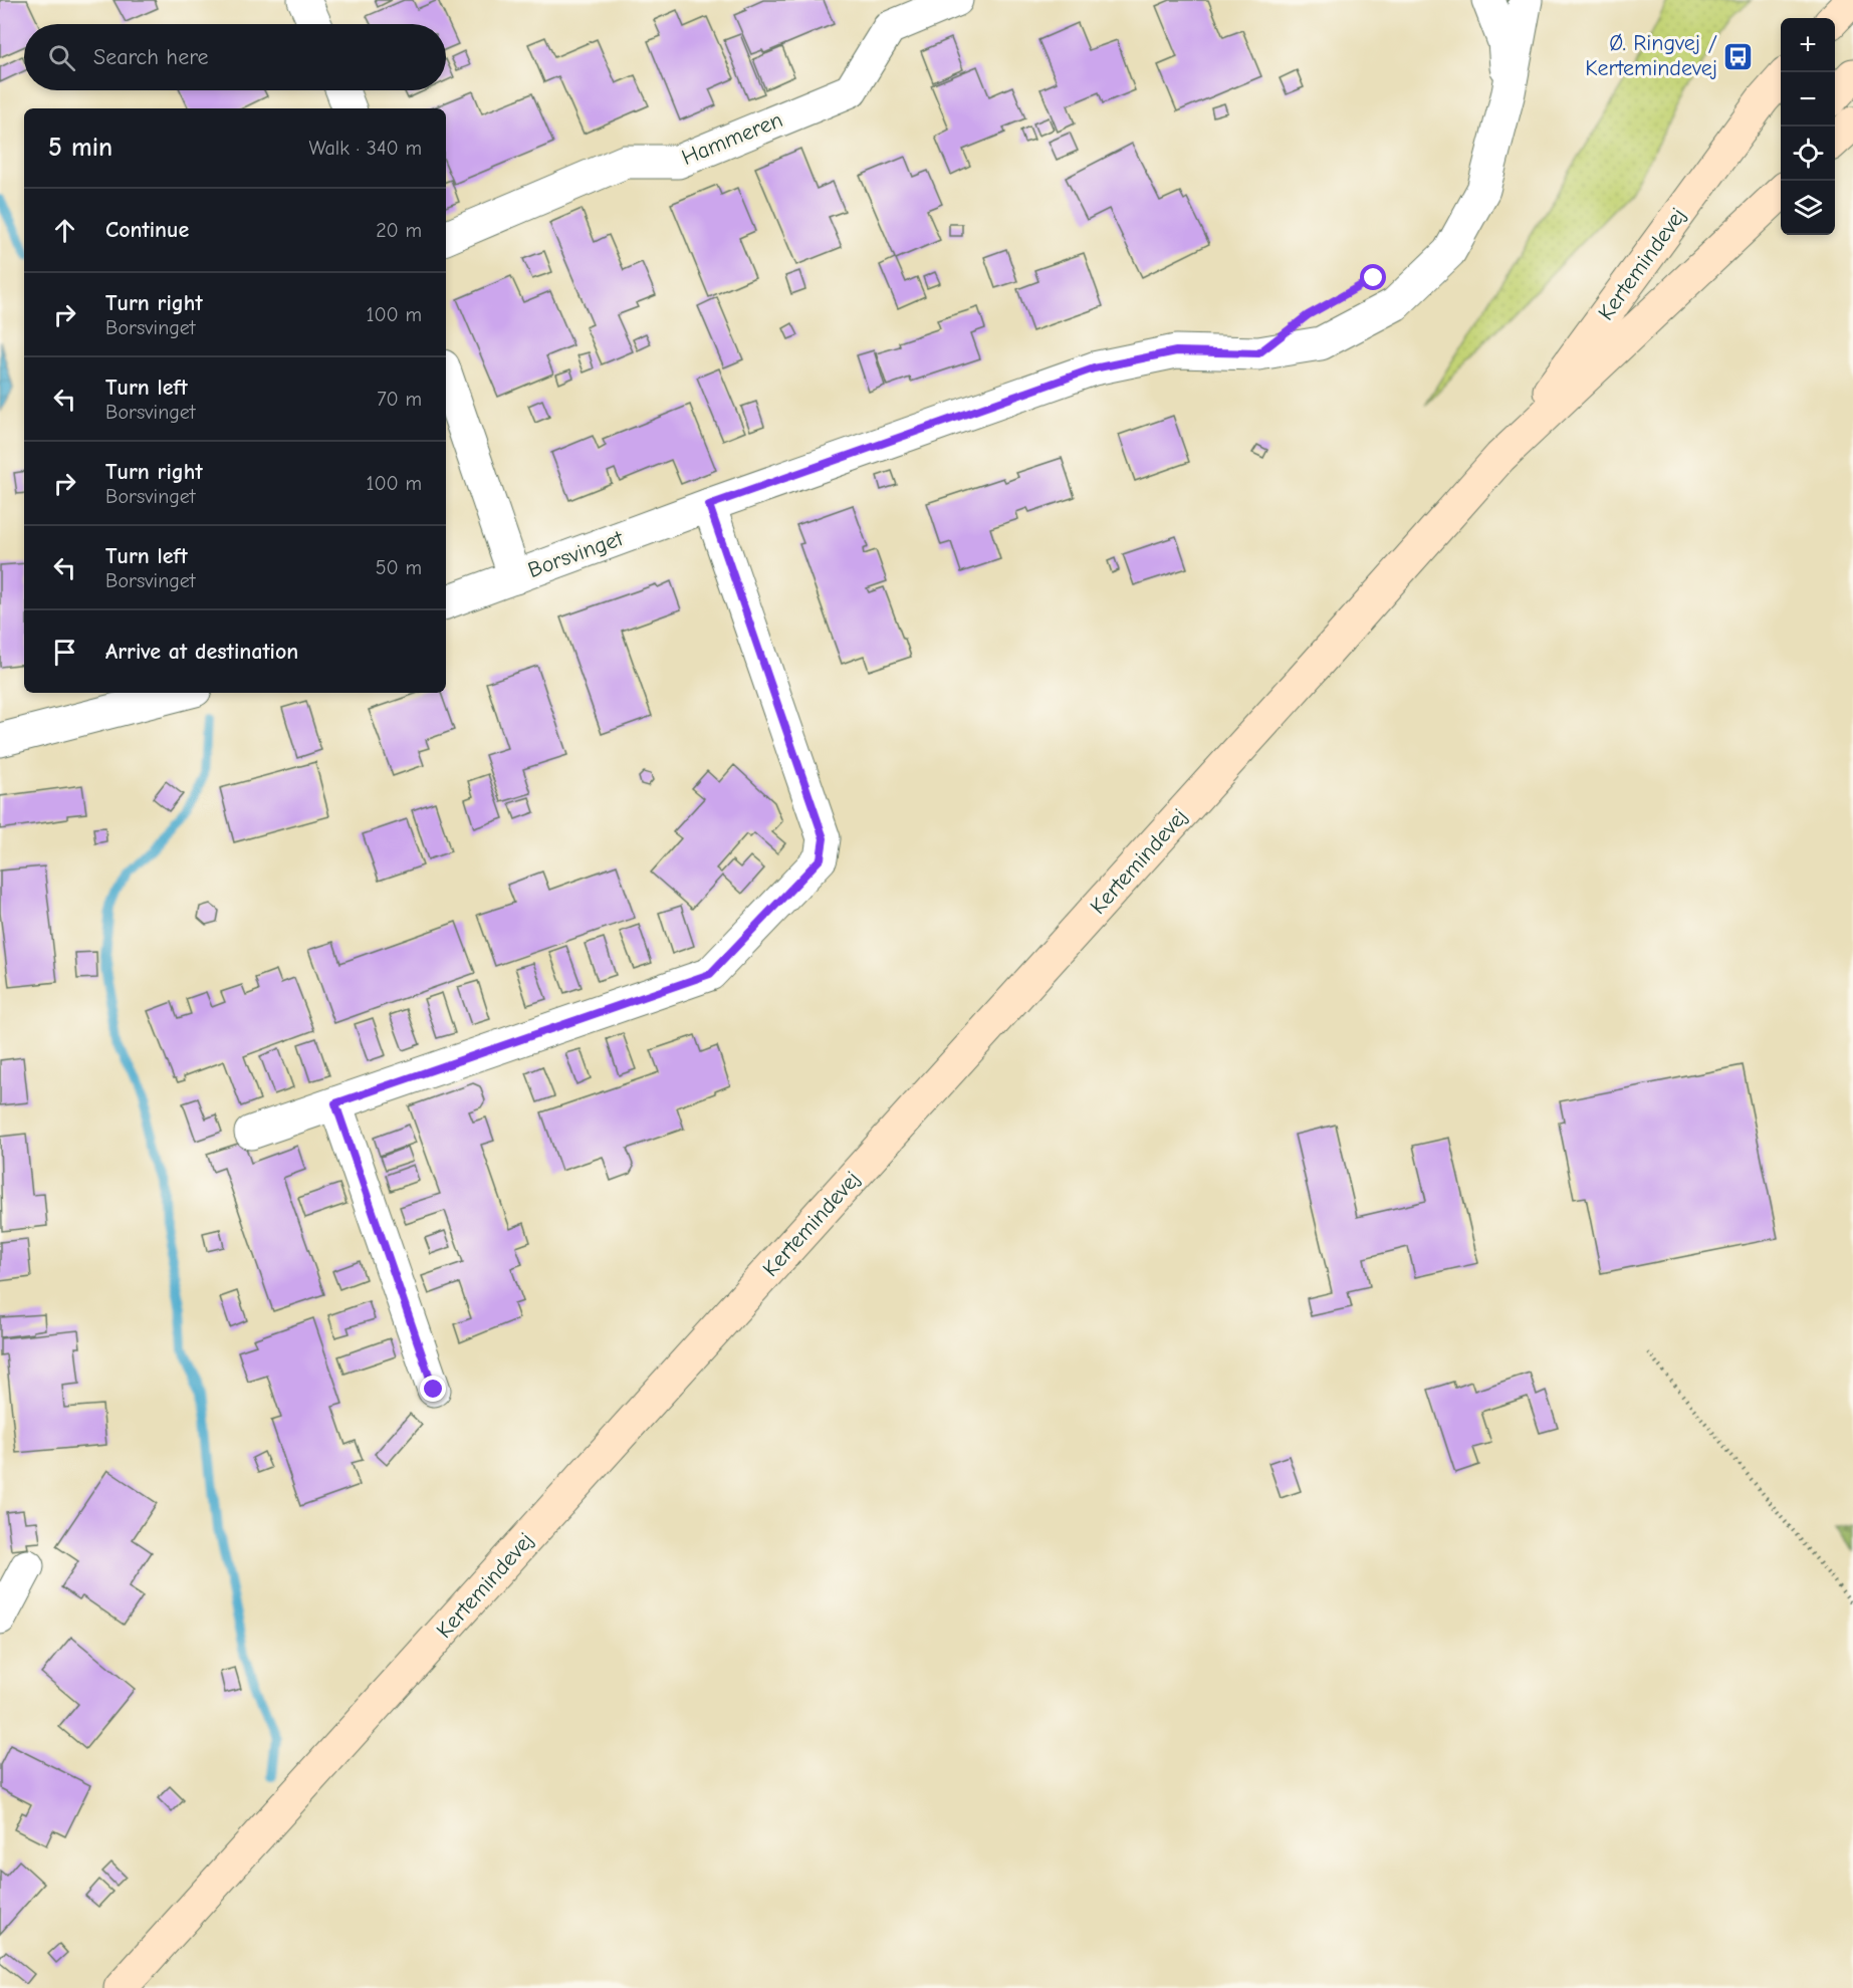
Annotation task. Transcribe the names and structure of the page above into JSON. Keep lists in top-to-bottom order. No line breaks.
{"streets":{"main road":["Kertemindevej"],"street":["Hammeren","Borsvinget"]},"places":{"bus stop":["Ø. Ringvej / Kertemindevej"]},"page":{"map_buttons":["+","−"],"search":"Search here","heading":["5 min","Walk · 340 m"],"list":[["Continue","20 m"],["Turn right","Borsvinget","100 m"],["Turn left","Borsvinget","70 m"],["Turn right","Borsvinget","100 m"],["Turn left","Borsvinget","50 m"],"Arrive at destination"]}}
